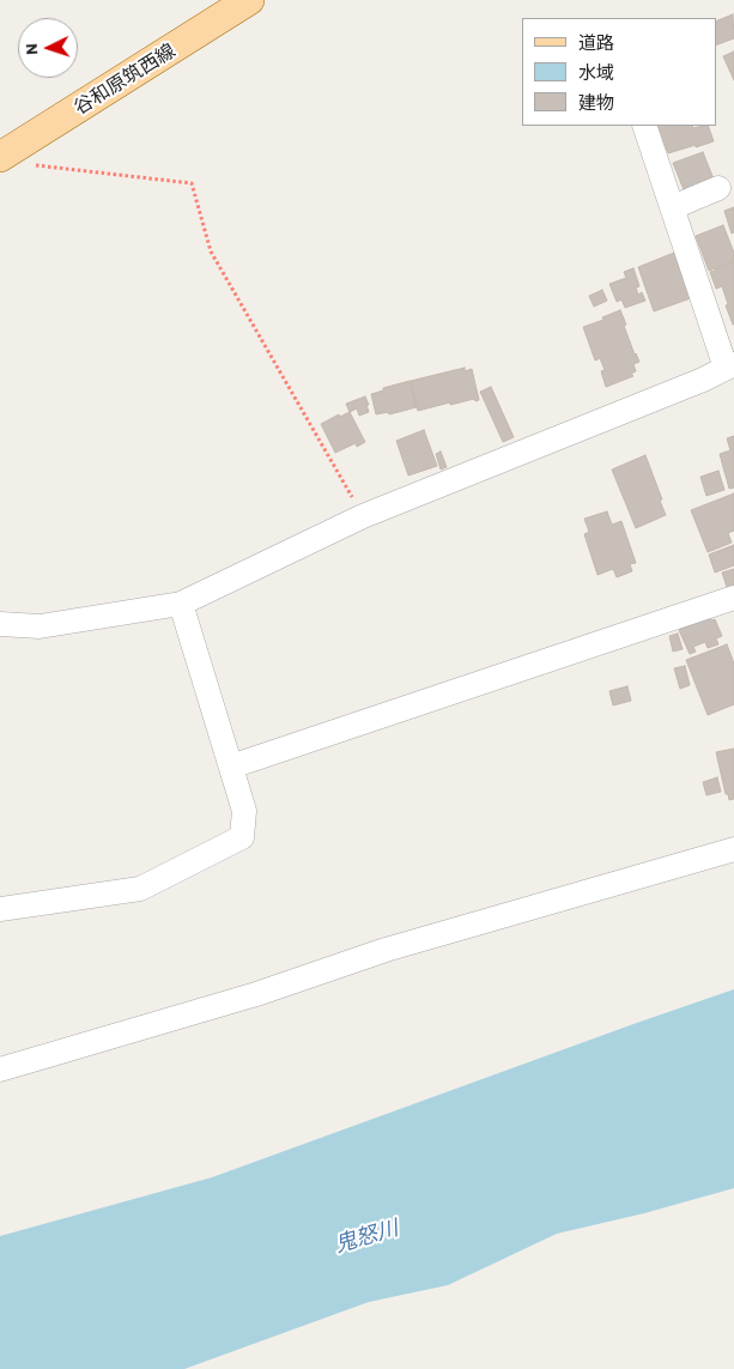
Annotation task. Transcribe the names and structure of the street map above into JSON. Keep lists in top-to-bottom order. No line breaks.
{"streets":{"main road":["谷和原筑西線"]},"water":["鬼怒川"],"legend":["道路","水域","建物"],"north":"left"}
